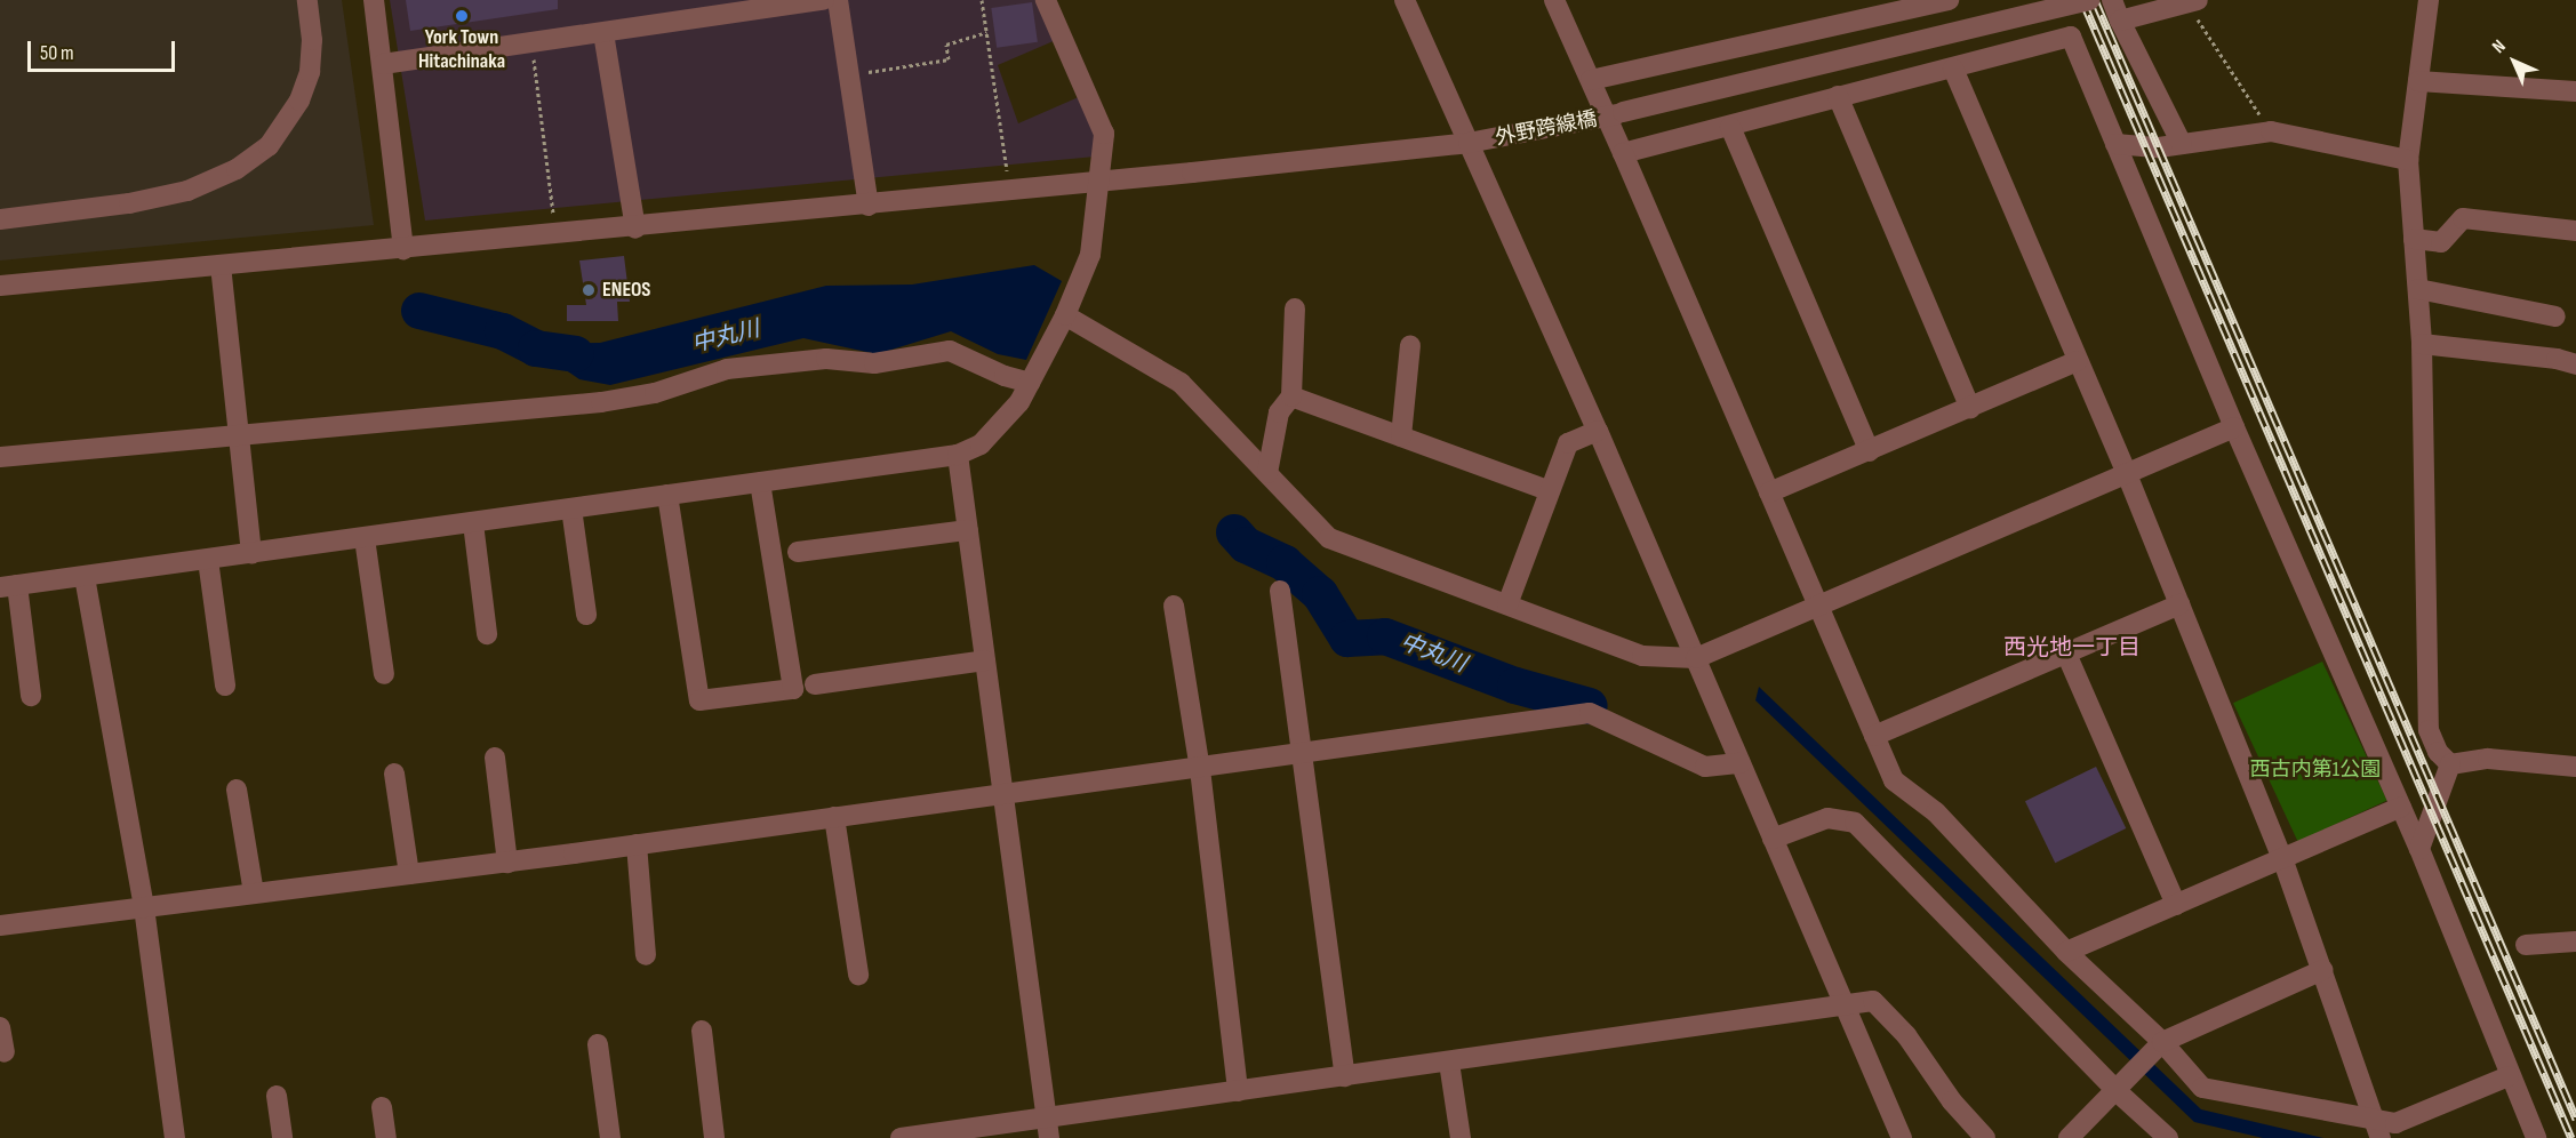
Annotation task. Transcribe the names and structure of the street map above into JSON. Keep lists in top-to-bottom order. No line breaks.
{"streets":{"street":["外野跨線橋"]},"districts":["西光地一丁目"],"water":["中丸川"],"parks":["西古内第1公園"],"places":["York Town Hitachinaka","ENEOS"],"scale_bar":"50 m","north":"top left"}
